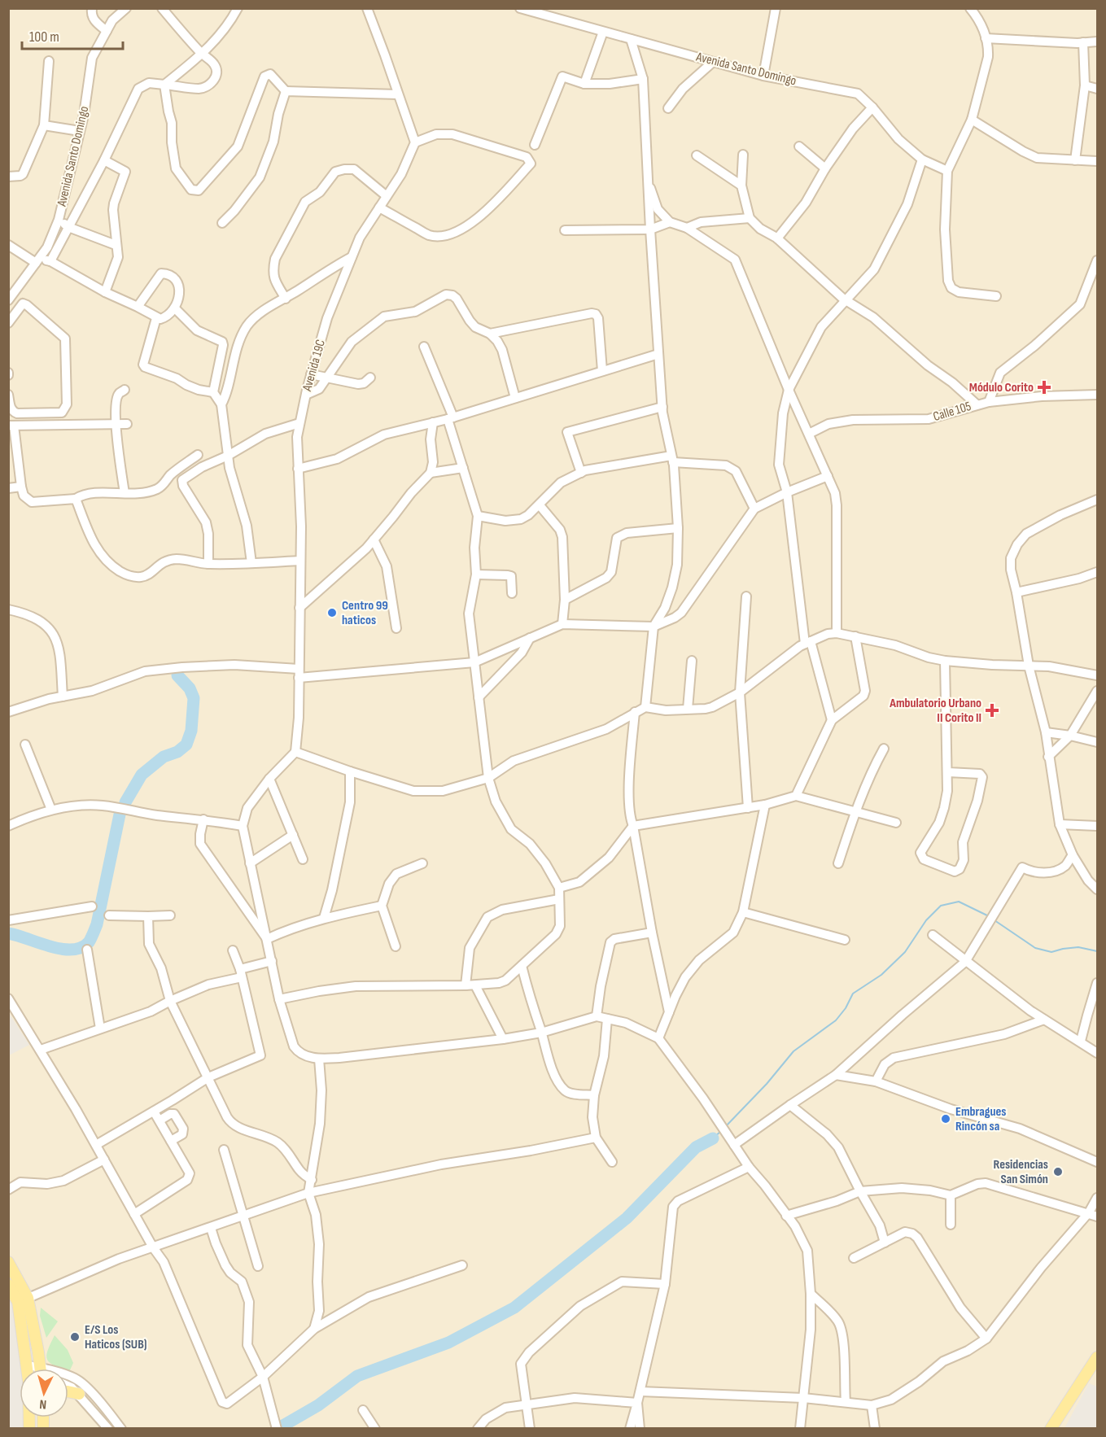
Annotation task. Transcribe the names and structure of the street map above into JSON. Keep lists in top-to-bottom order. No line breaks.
{"streets":{"street":["Avenida Santo Domingo","Avenida 19C","Calle 105"]},"places":{"health":["Módulo Corito","Ambulatorio Urbano II Corito II"],"other":["Centro 99 haticos","Embragues Rincón sa","Residencias San Simón","E/S Los Haticos (SUB)"]},"scale_bar":"100 m","north":"bottom"}
